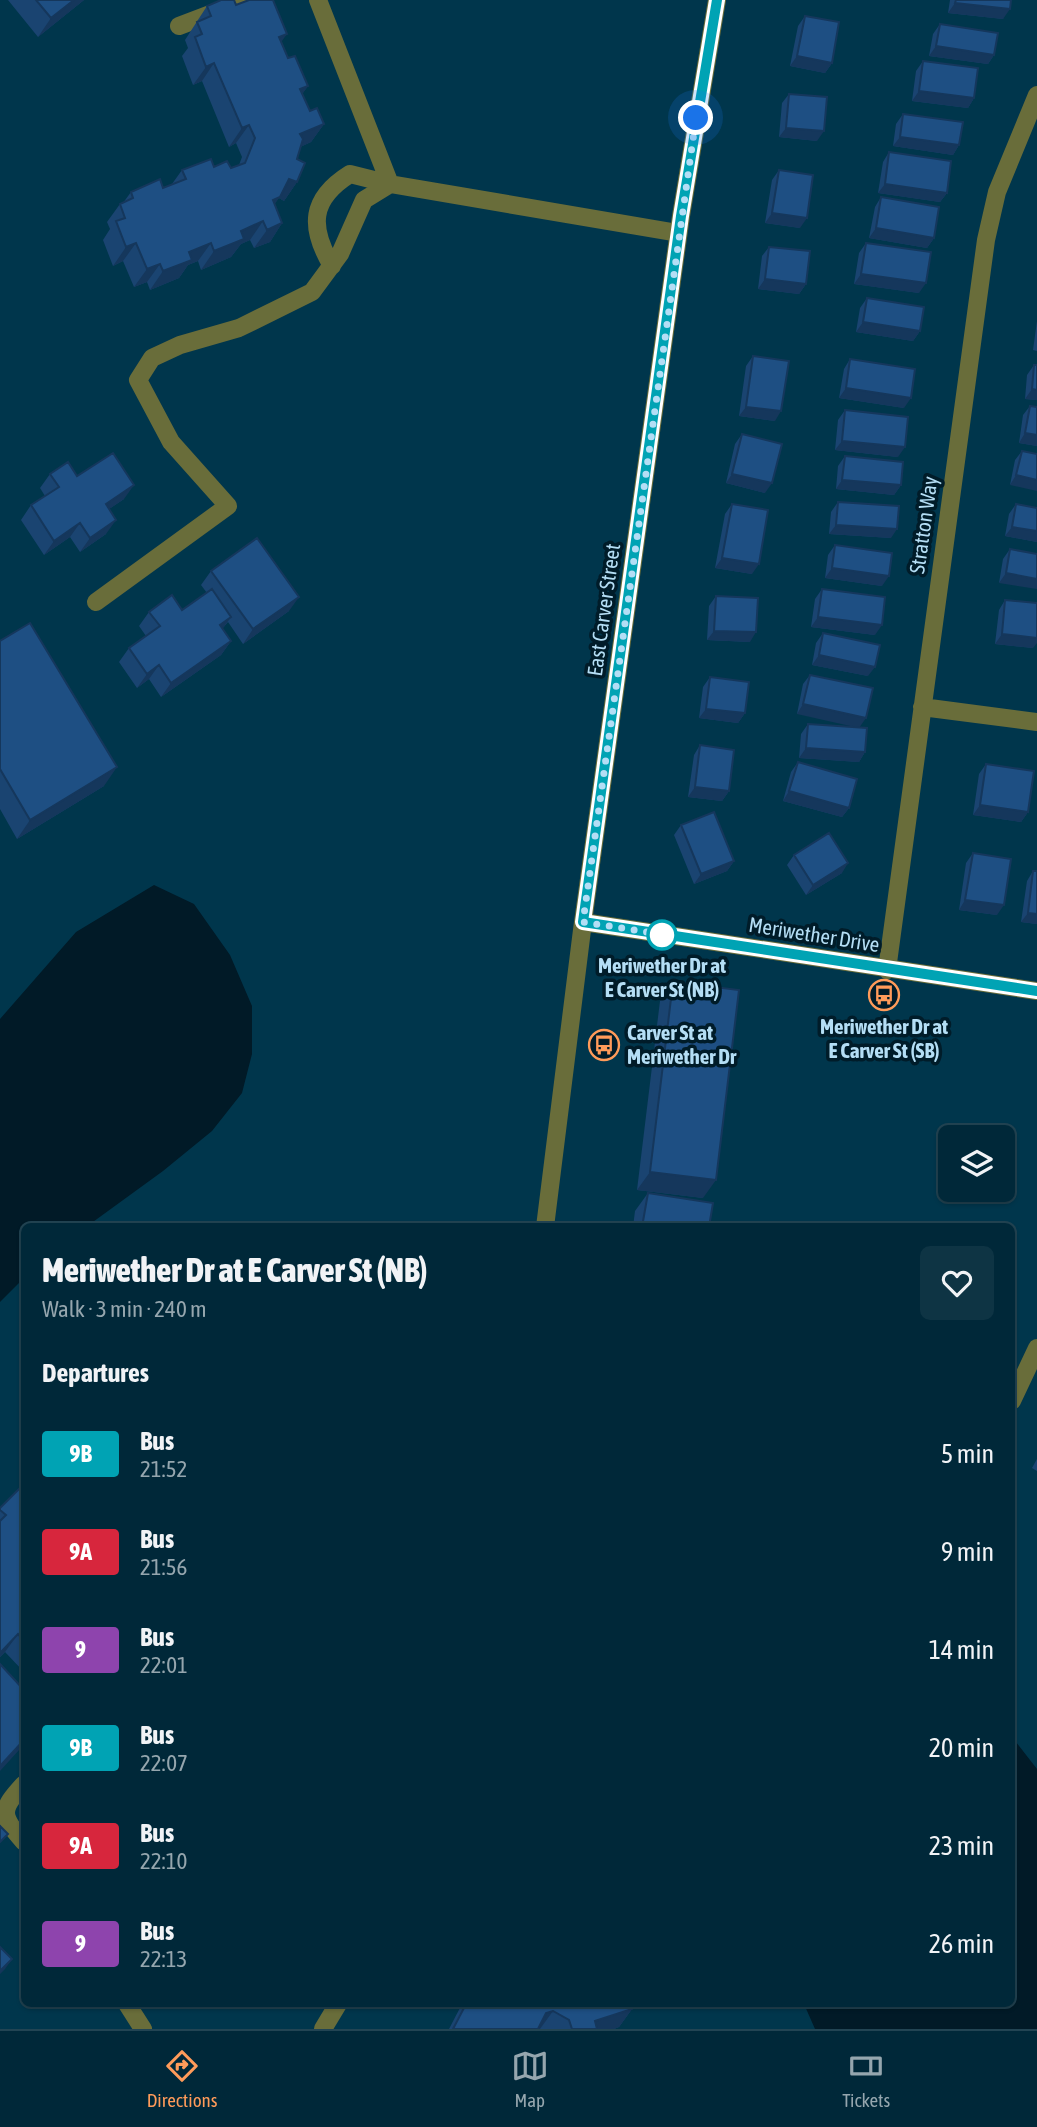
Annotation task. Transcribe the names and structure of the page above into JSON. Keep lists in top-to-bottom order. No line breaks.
{"streets":{"street":["Stratton Way","East Carver Street","Meriwether Drive"]},"crossings":[["Stratton Way","Meriwether Drive"],["East Carver Street","Meriwether Drive"]],"places":{"other":["Meriwether Dr at E Carver St (NB)"],"bus stop":["Meriwether Dr at E Carver St (SB)","Carver St at Meriwether Dr"]},"lines":["bus line 9B"],"page":{"heading":[["Meriwether Dr at E Carver St (NB)","Walk · 3 min · 240 m"],"Departures"],"list":[{"mark":"9B","name":"Bus","note":"21:52","value":"5 min"},{"mark":"9A","name":"Bus","note":"21:56","value":"9 min"},{"mark":"9","name":"Bus","note":"22:01","value":"14 min"},{"mark":"9B","name":"Bus","note":"22:07","value":"20 min"},{"mark":"9A","name":"Bus","note":"22:10","value":"23 min"},{"mark":"9","name":"Bus","note":"22:13","value":"26 min"}],"tabs":["Directions","Map","Tickets"]}}
